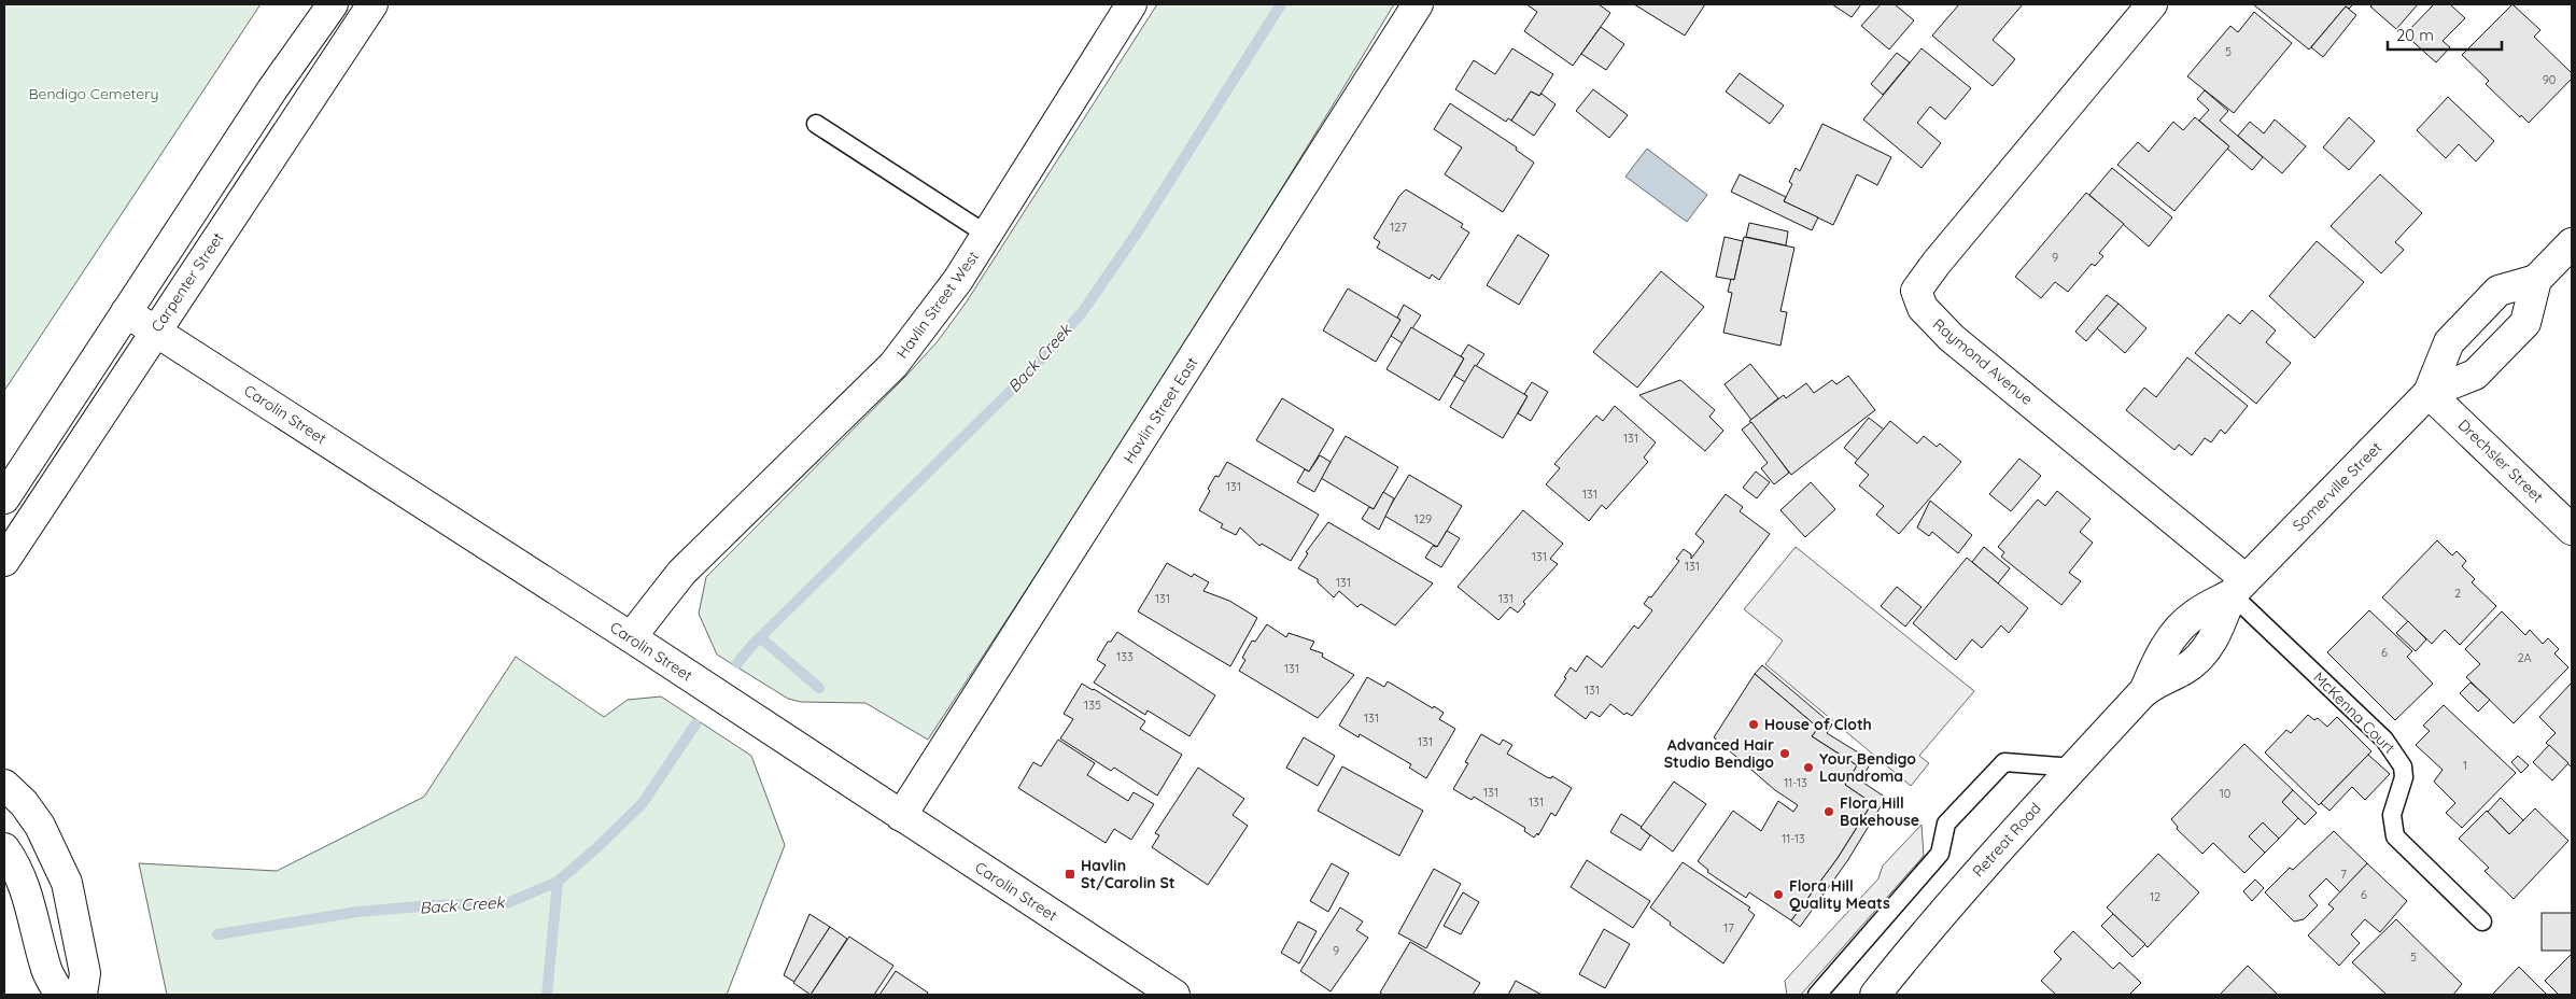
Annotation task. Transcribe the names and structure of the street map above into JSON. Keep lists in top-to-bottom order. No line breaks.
{"streets":{"street":["Carpenter Street","Havlin Street West","Raymond Avenue","Havlin Street East","Carolin Street","Drechsler Street","Somerville Street","Retreat Road"],"lane":["McKenna Court"]},"crossings":[["Carpenter Street","Carolin Street"],["Havlin Street West","Carolin Street"],["Raymond Avenue","Somerville Street"],["Raymond Avenue","McKenna Court"],["Raymond Avenue","Retreat Road"],["Havlin Street East","Carolin Street"],["Drechsler Street","Somerville Street"],["Somerville Street","McKenna Court"],["Somerville Street","Retreat Road"],["McKenna Court","Retreat Road"]],"water":["Back Creek"],"parks":["Bendigo Cemetery"],"places":{"other":["House of Cloth","Advanced Hair Studio Bendigo","Your Bendigo Laundroma","Flora Hill Bakehouse","Flora Hill Quality Meats"],"transit":["Havlin St/Carolin St"]},"house_numbers":["5","90","127","9","131","131","131","129","131","131","131","2","131","131","6","133","2A","131","131","135","131","131","1","11-13","131","10","131","11-13","7","6","12","17","9","5"],"scale_bar":"20 m"}
